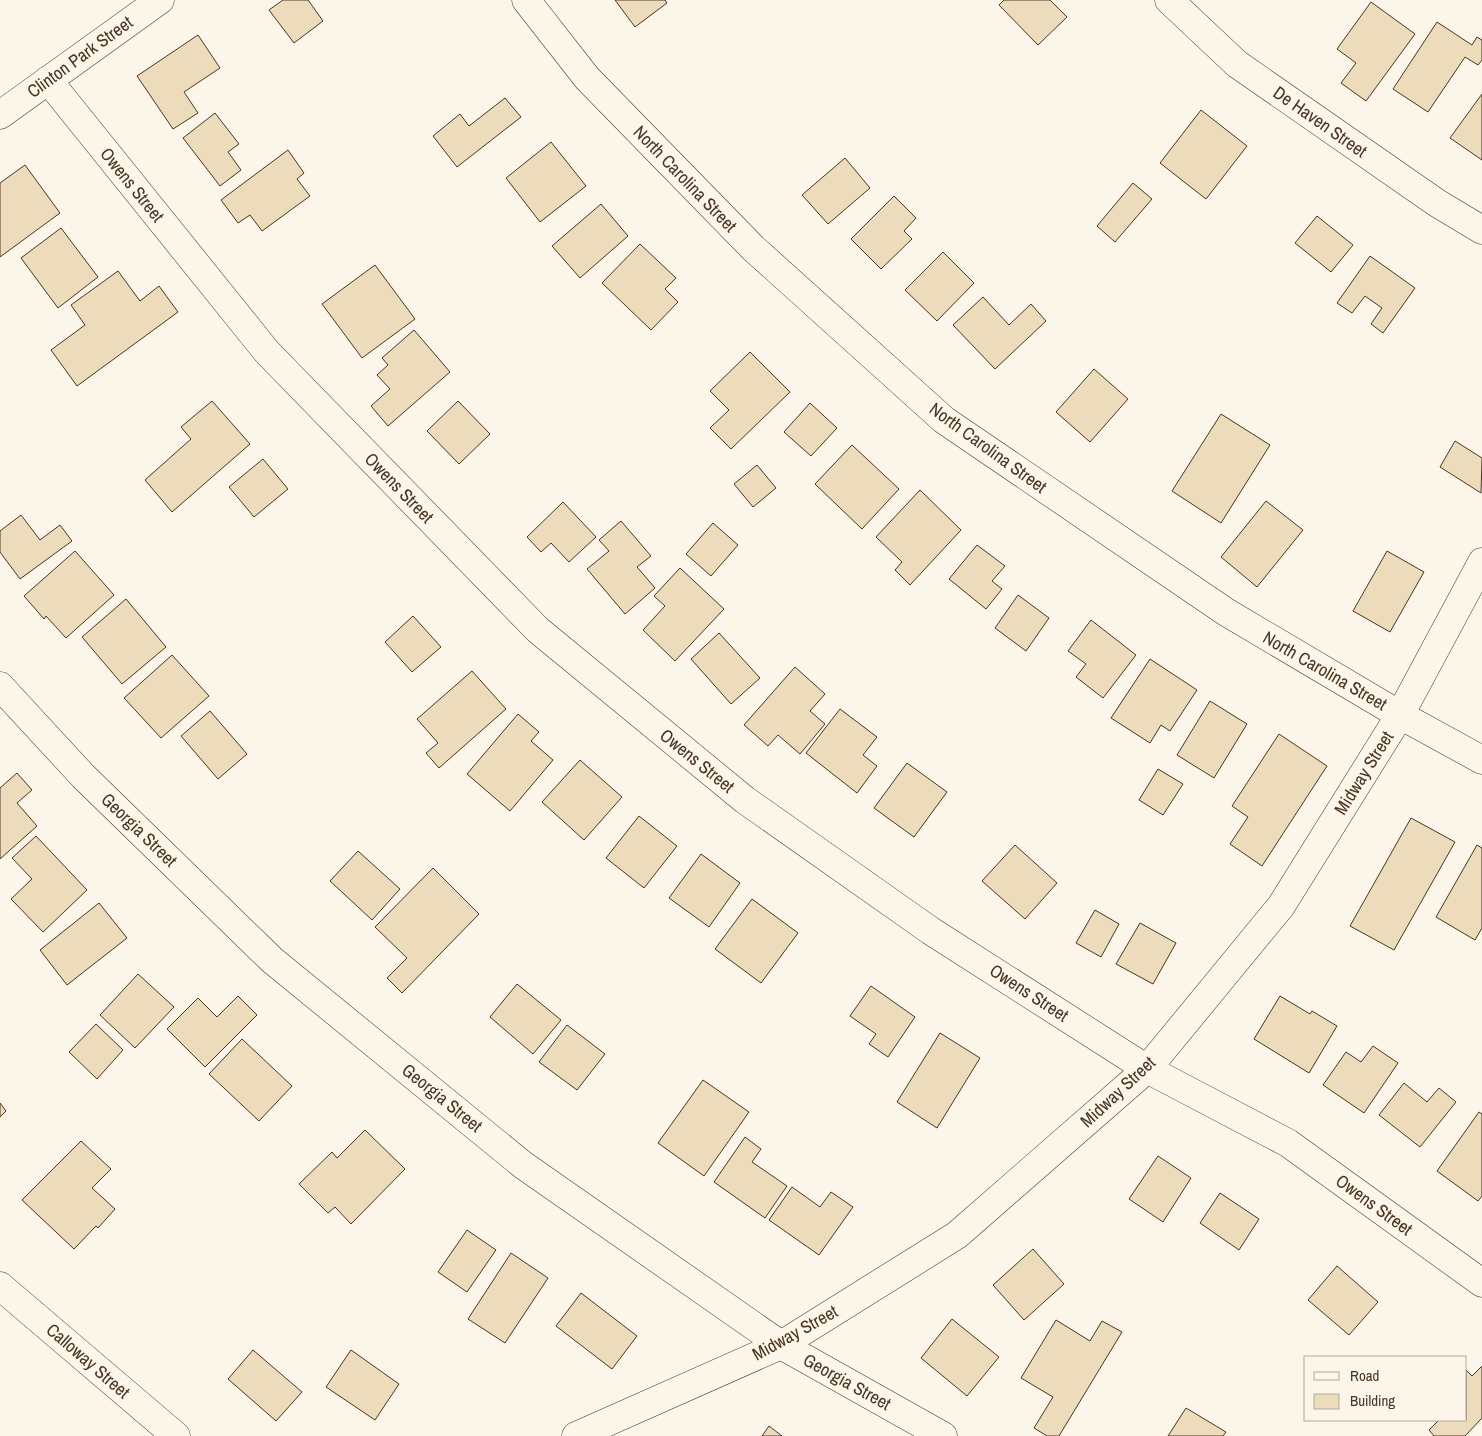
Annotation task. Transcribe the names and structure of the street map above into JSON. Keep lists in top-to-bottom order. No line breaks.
{"streets":{"street":["Clinton Park Street","De Haven Street","North Carolina Street","Owens Street","Midway Street","Georgia Street","Calloway Street"]},"crossings":[["Clinton Park Street","Owens Street"],["North Carolina Street","Midway Street"],["Owens Street","Midway Street"],["Midway Street","Georgia Street"]],"legend":["Road","Building"]}
